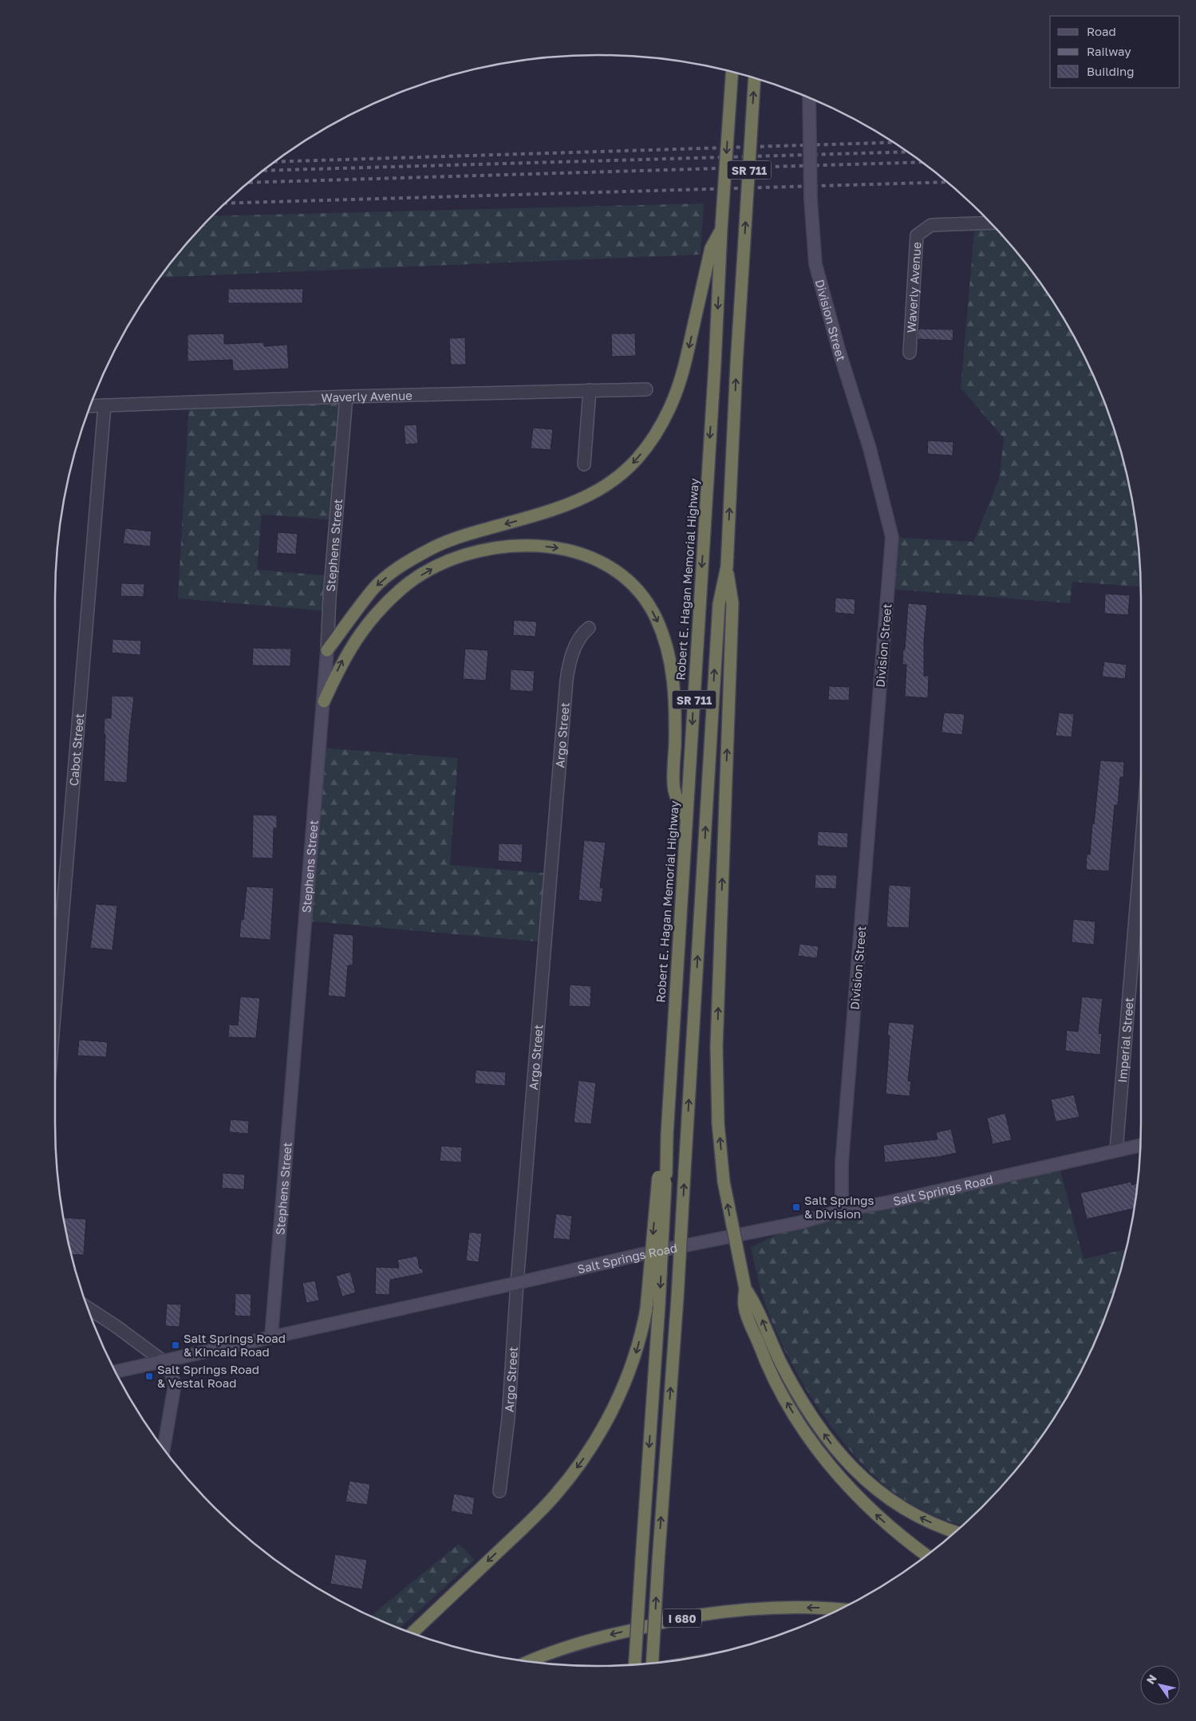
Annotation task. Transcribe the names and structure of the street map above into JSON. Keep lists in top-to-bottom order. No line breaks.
{"streets":{"highway":["SR 711","Robert E. Hagan Memorial Highway","I 680"],"street":["Waverly Avenue","Division Street","Stephens Street","Argo Street","Cabot Street","Imperial Street","Salt Springs Road"]},"crossings":[["SR 711","Robert E. Hagan Memorial Highway"],["Waverly Avenue","Stephens Street"],["Waverly Avenue","Cabot Street"],["Division Street","Salt Springs Road"],["Stephens Street","Salt Springs Road"],["Argo Street","Salt Springs Road"],["Imperial Street","Salt Springs Road"]],"places":{"transit":["Salt Springs & Division","Salt Springs Road & Kincaid Road","Salt Springs Road & Vestal Road"]},"legend":["Road","Railway","Building"],"north":"top left"}
